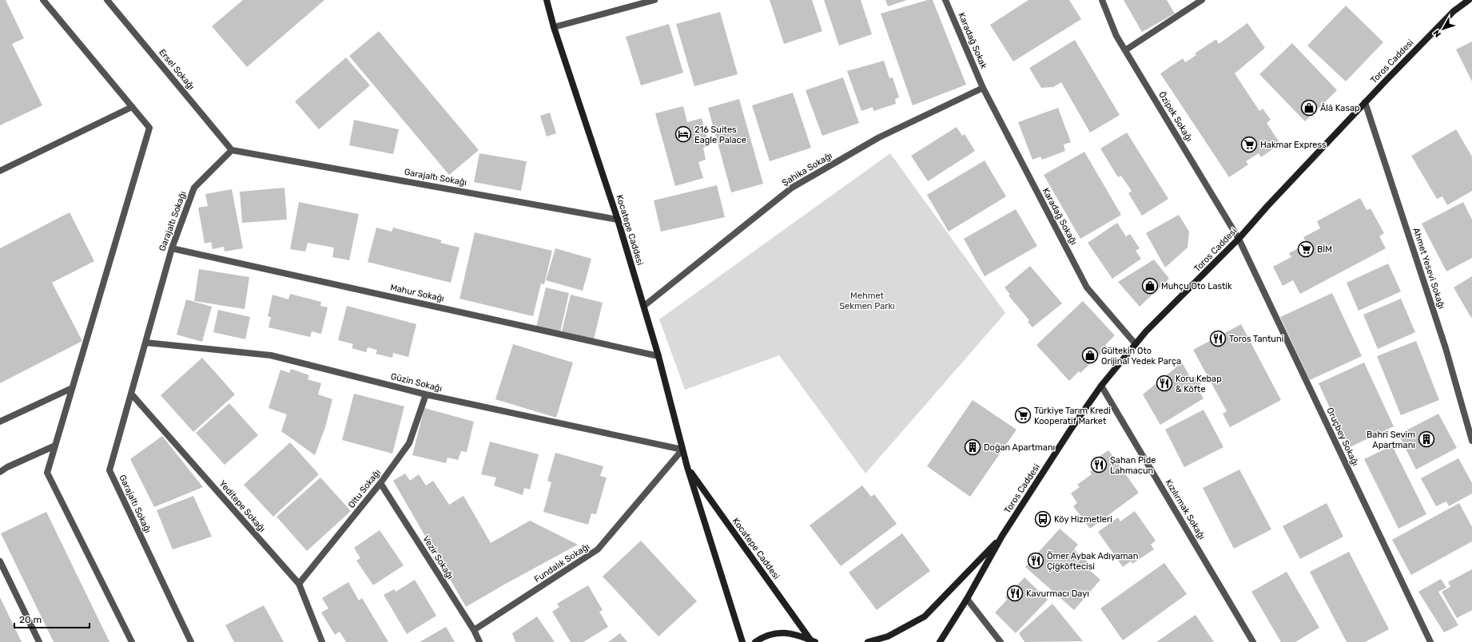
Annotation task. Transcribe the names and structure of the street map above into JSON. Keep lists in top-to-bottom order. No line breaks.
{"streets":{"street":["Karadağ Sokak","Toros Caddesi","Ersel Sokağı","Özipek Sokağı","Şahika Sokağı","Garajaltı Sokağı","Karadağ Sokağı","Kocatepe Caddesi","Ahmet Yesevi Sokağı","Mahur Sokağı","Güzin Sokağı","Oruçbey Sokağı","Oltu Sokağı","Yeditepe Sokağı","Kızılırmak Sokağı","Vezir Sokağı","Fundalık Sokağı"]},"crossings":[["Karadağ Sokak","Şahika Sokağı"],["Karadağ Sokak","Karadağ Sokağı"],["Toros Caddesi","Özipek Sokağı"],["Toros Caddesi","Karadağ Sokağı"],["Toros Caddesi","Ahmet Yesevi Sokağı"],["Toros Caddesi","Oruçbey Sokağı"],["Toros Caddesi","Kızılırmak Sokağı"],["Ersel Sokağı","Garajaltı Sokağı"],["Özipek Sokağı","Oruçbey Sokağı"],["Şahika Sokağı","Karadağ Sokağı"],["Şahika Sokağı","Kocatepe Caddesi"],["Garajaltı Sokağı","Kocatepe Caddesi"],["Garajaltı Sokağı","Mahur Sokağı"],["Garajaltı Sokağı","Güzin Sokağı"],["Garajaltı Sokağı","Yeditepe Sokağı"],["Kocatepe Caddesi","Mahur Sokağı"],["Kocatepe Caddesi","Güzin Sokağı"],["Kocatepe Caddesi","Fundalık Sokağı"],["Güzin Sokağı","Oltu Sokağı"],["Güzin Sokağı","Fundalık Sokağı"],["Oltu Sokağı","Yeditepe Sokağı"],["Oltu Sokağı","Vezir Sokağı"],["Vezir Sokağı","Fundalık Sokağı"]],"parks":["Mehmet Sekmen Parkı"],"places":{"shop":["Âlâ Kasap","Muhçu Oto Lastik","Gültekin Oto Orijinal Yedek Parça"],"hotel":["216 Suites Eagle Palace"],"supermarket":["Hakmar Express","BİM","Türkiye Tarım Kredi Kooperatif Market"],"restaurant":["Toros Tantuni","Koru Kebap & Köfte","Şahan Pide Lahmacun","Ömer Aybak Adıyaman Çiğköftecisi","Kavurmacı Dayı"],"building":["Bahri Sevim Apartmanı","Doğan Apartmanı"],"bus stop":["Köy Hizmetleri"]},"scale_bar":"20 m","north":"bottom left"}
